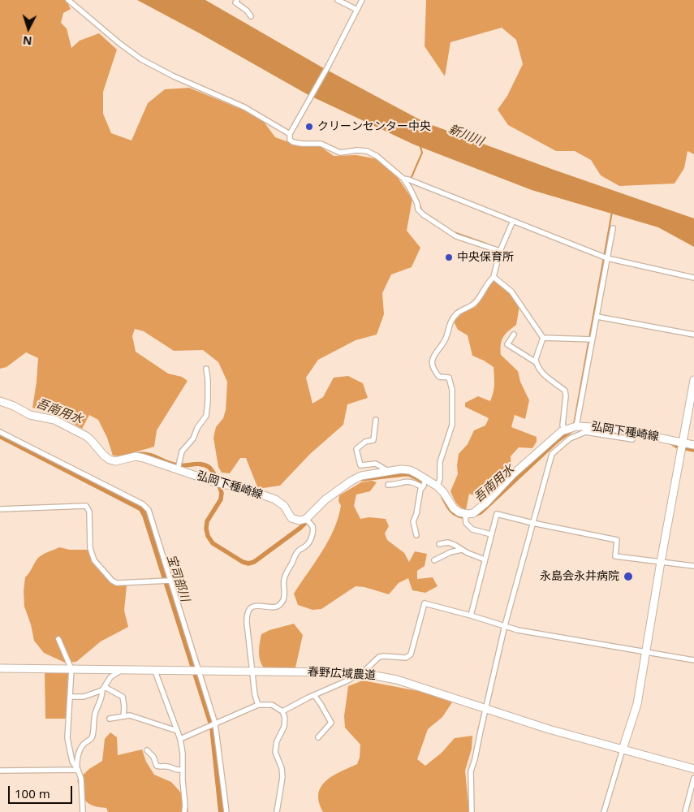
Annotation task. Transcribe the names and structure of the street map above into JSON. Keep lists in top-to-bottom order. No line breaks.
{"streets":{"street":["弘岡下種崎線","春野広域農道"]},"water":["新川川","吾南用水","宝司部川"],"places":["クリーンセンター中央","中央保育所","永島会永井病院"],"scale_bar":"100 m","north":"bottom"}
